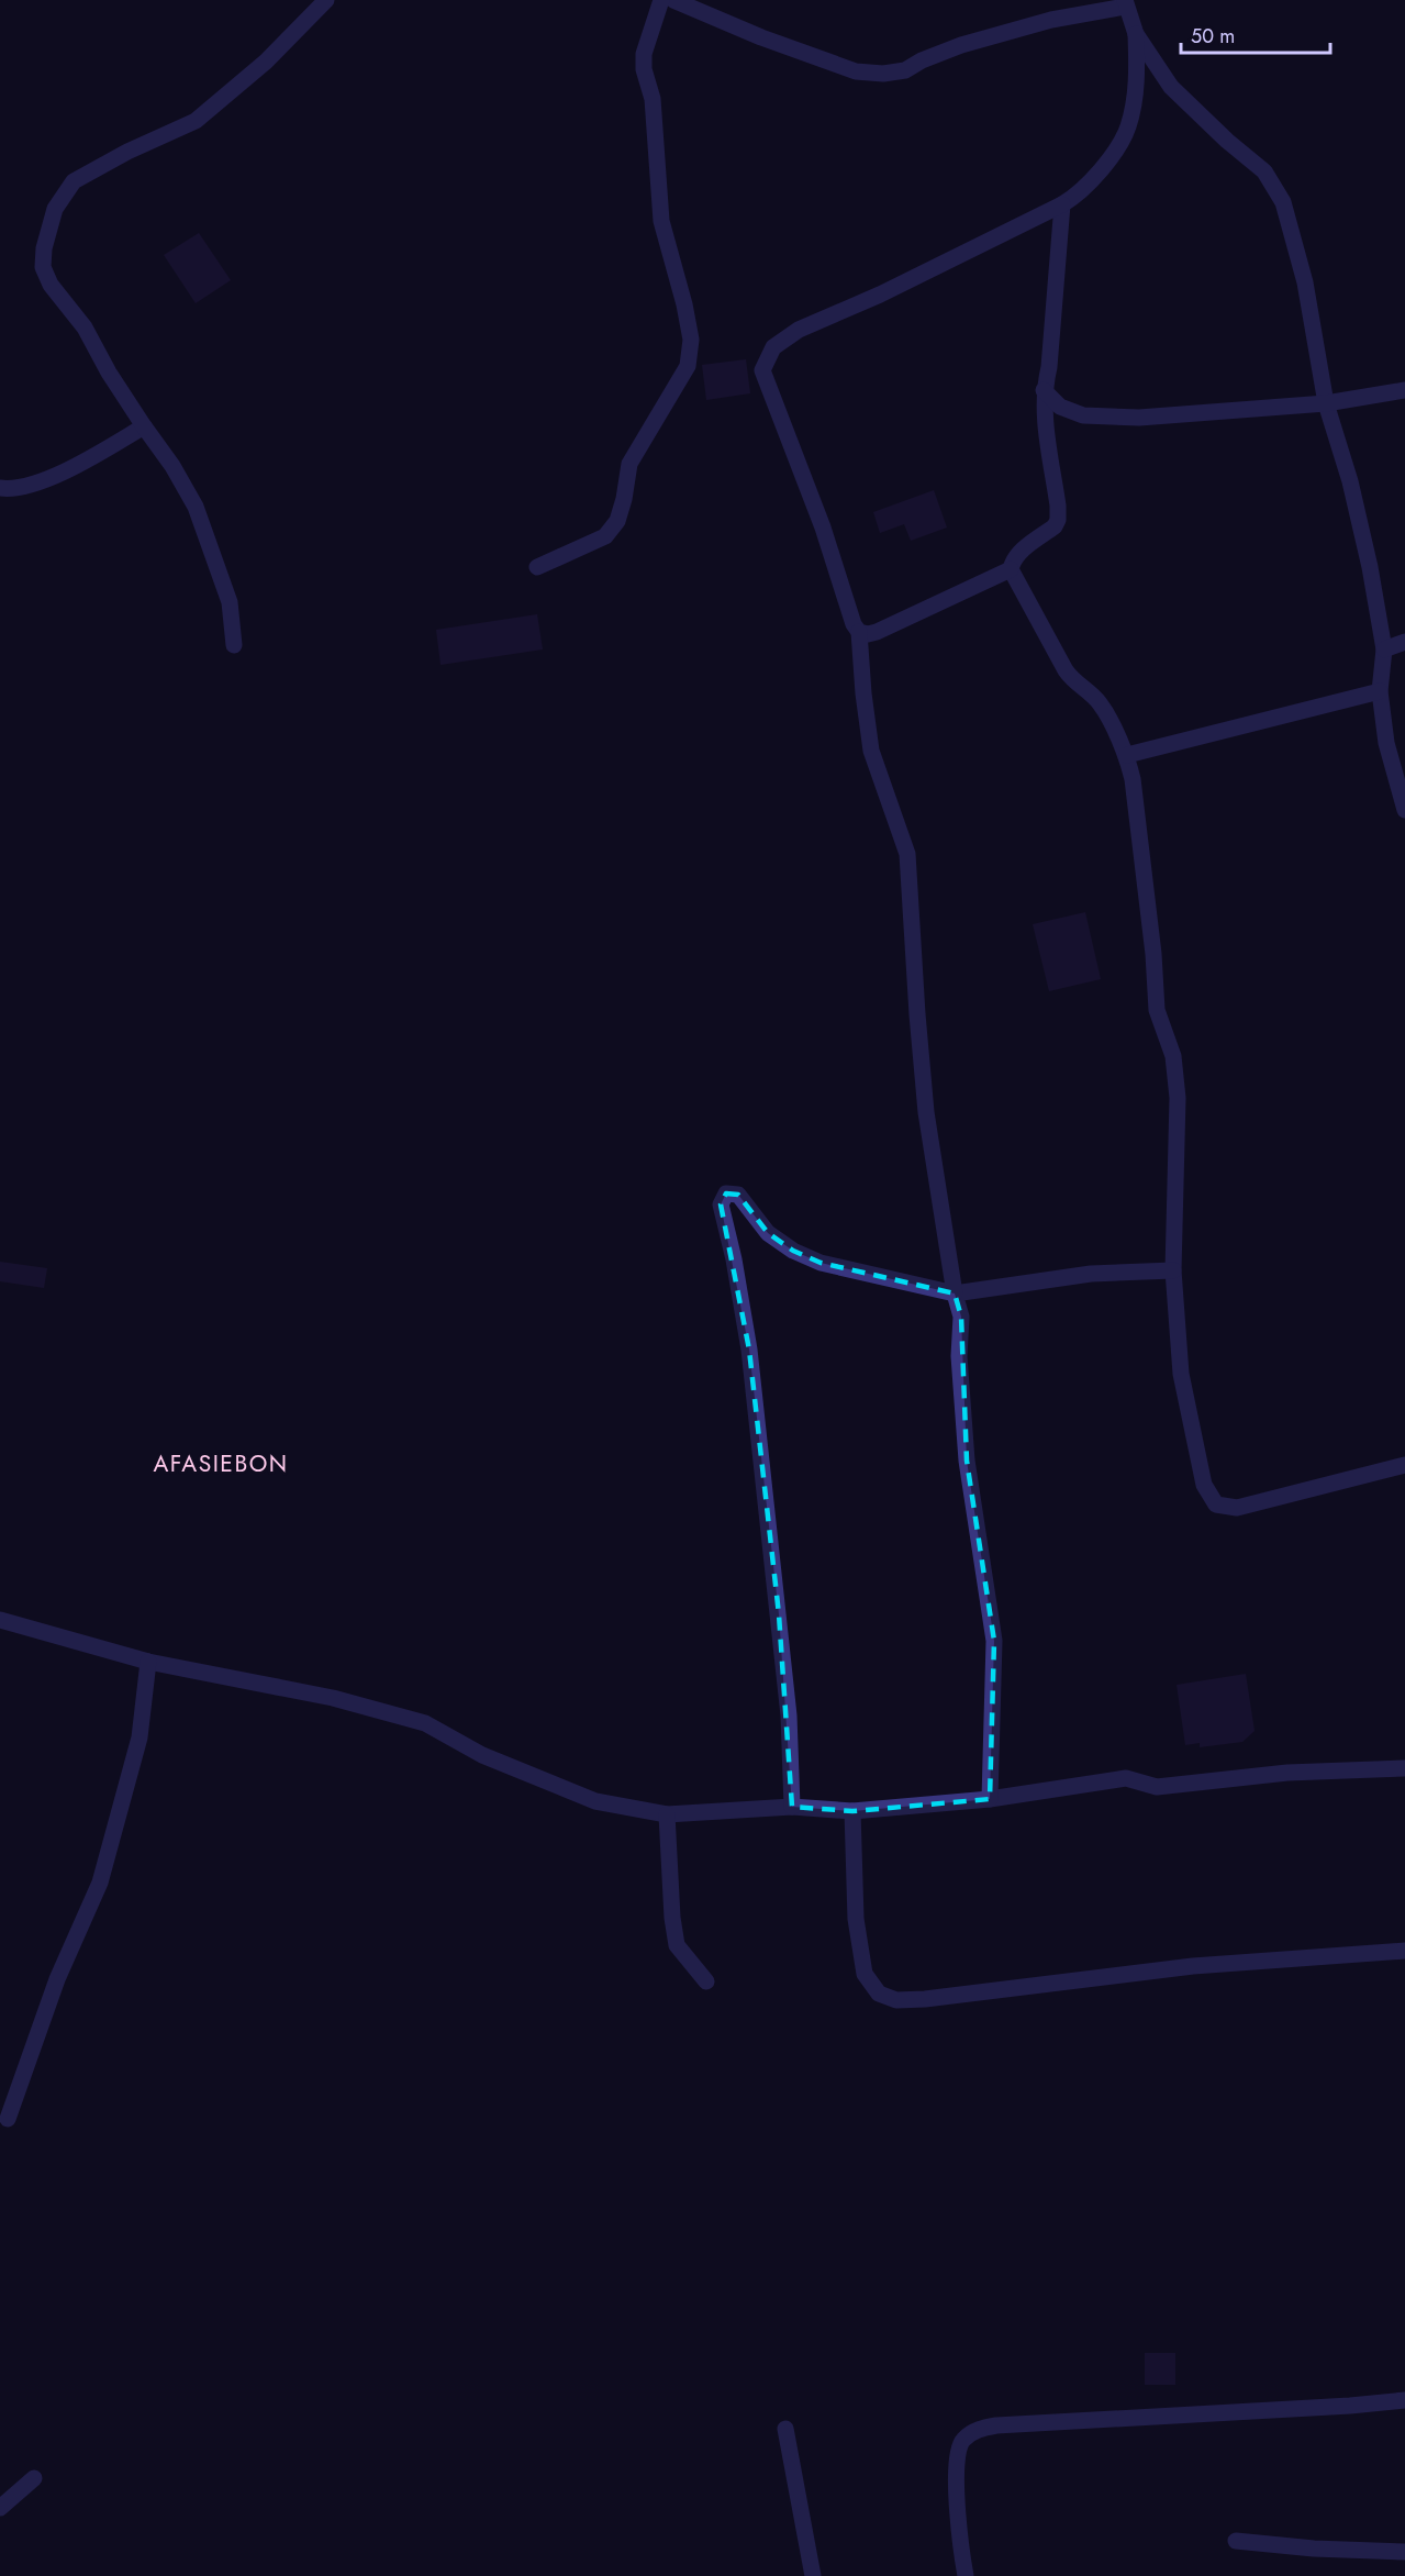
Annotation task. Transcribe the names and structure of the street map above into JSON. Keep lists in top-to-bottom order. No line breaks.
{"districts":["AFASIEBON"],"scale_bar":"50 m"}
